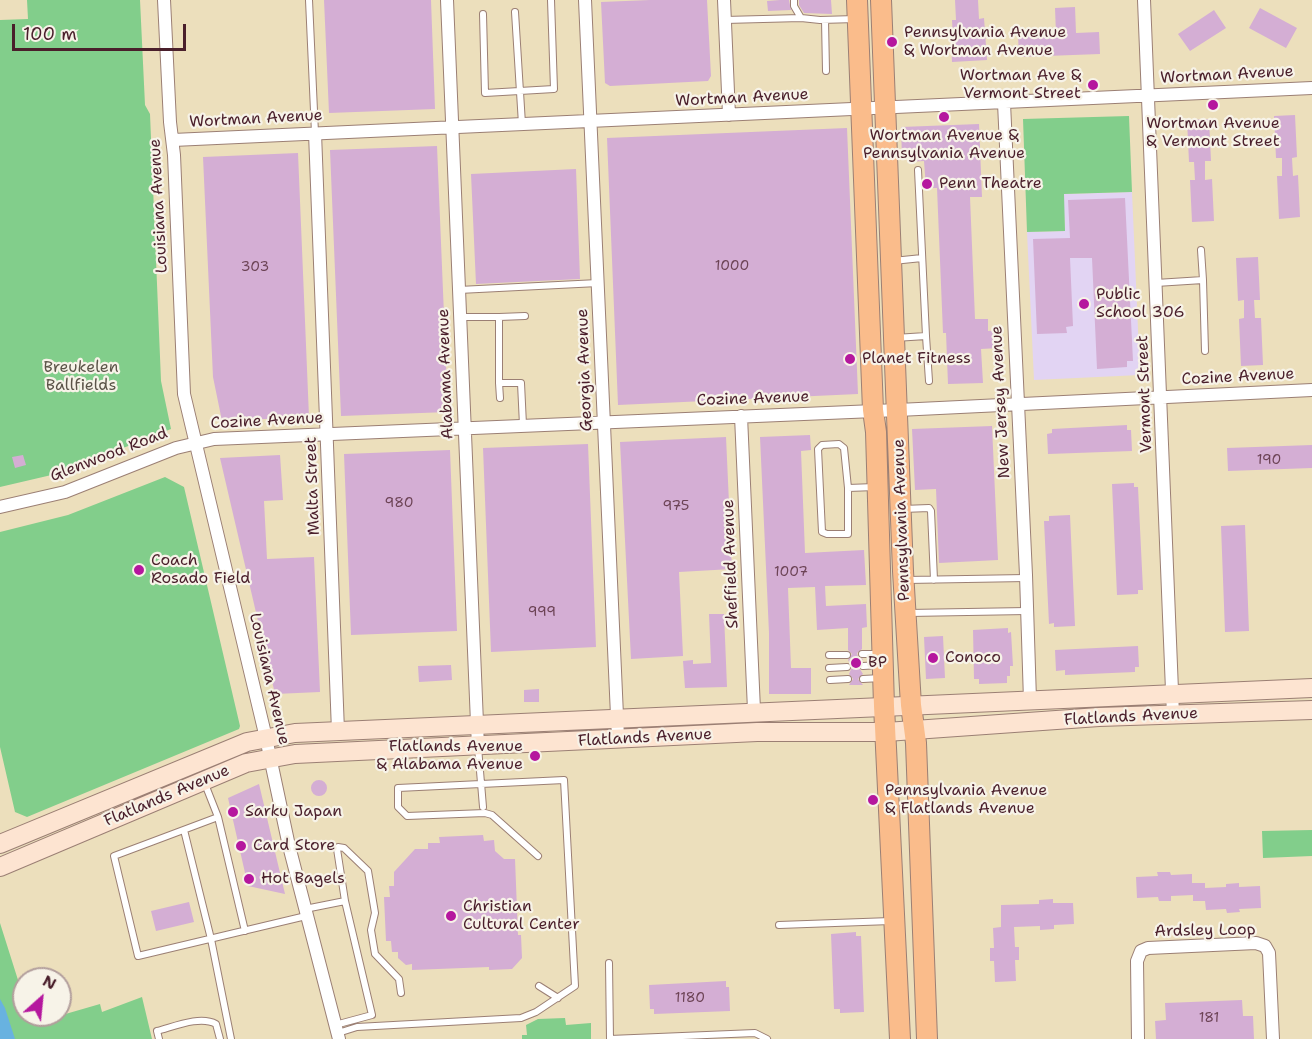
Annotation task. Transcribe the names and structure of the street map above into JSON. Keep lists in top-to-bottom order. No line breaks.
{"streets":{"main road":["Pennsylvania Avenue","Flatlands Avenue"],"street":["Wortman Avenue","Louisiana Avenue","Georgia Avenue","Alabama Avenue","Cozine Avenue","Vermont Street","New Jersey Avenue","Glenwood Road","Malta Street","Sheffield Avenue","Ardsley Loop"]},"crossings":[["Wortman Avenue","Louisiana Avenue"],["Wortman Avenue","Georgia Avenue"],["Wortman Avenue","Alabama Avenue"],["Wortman Avenue","Vermont Street"],["Wortman Avenue","New Jersey Avenue"],["Wortman Avenue","Malta Street"],["Wortman Avenue","Pennsylvania Avenue"],["Louisiana Avenue","Cozine Avenue"],["Louisiana Avenue","Glenwood Road"],["Louisiana Avenue","Flatlands Avenue"],["Georgia Avenue","Cozine Avenue"],["Georgia Avenue","Flatlands Avenue"],["Alabama Avenue","Cozine Avenue"],["Alabama Avenue","Flatlands Avenue"],["Cozine Avenue","Vermont Street"],["Cozine Avenue","New Jersey Avenue"],["Cozine Avenue","Glenwood Road"],["Cozine Avenue","Malta Street"],["Cozine Avenue","Pennsylvania Avenue"],["Cozine Avenue","Sheffield Avenue"],["Vermont Street","Flatlands Avenue"],["New Jersey Avenue","Flatlands Avenue"],["Malta Street","Flatlands Avenue"],["Pennsylvania Avenue","Flatlands Avenue"],["Sheffield Avenue","Flatlands Avenue"]],"parks":["Breukelen Ballfields"],"places":["Pennsylvania Avenue & Wortman Avenue","Wortman Ave & Vermont Street","Wortman Avenue & Vermont Street","Wortman Avenue & Pennsylvania Avenue","Penn Theatre","Public School 306","Planet Fitness","Coach Rosado Field","Conoco","BP","Flatlands Avenue & Alabama Avenue","Pennsylvania Avenue & Flatlands Avenue","Sarku Japan","Card Store","Hot Bagels","Christian Cultural Center"],"house_numbers":["1000","303","190","980","975","1007","999","1180","181"],"scale_bar":"100 m","north":"top right"}
